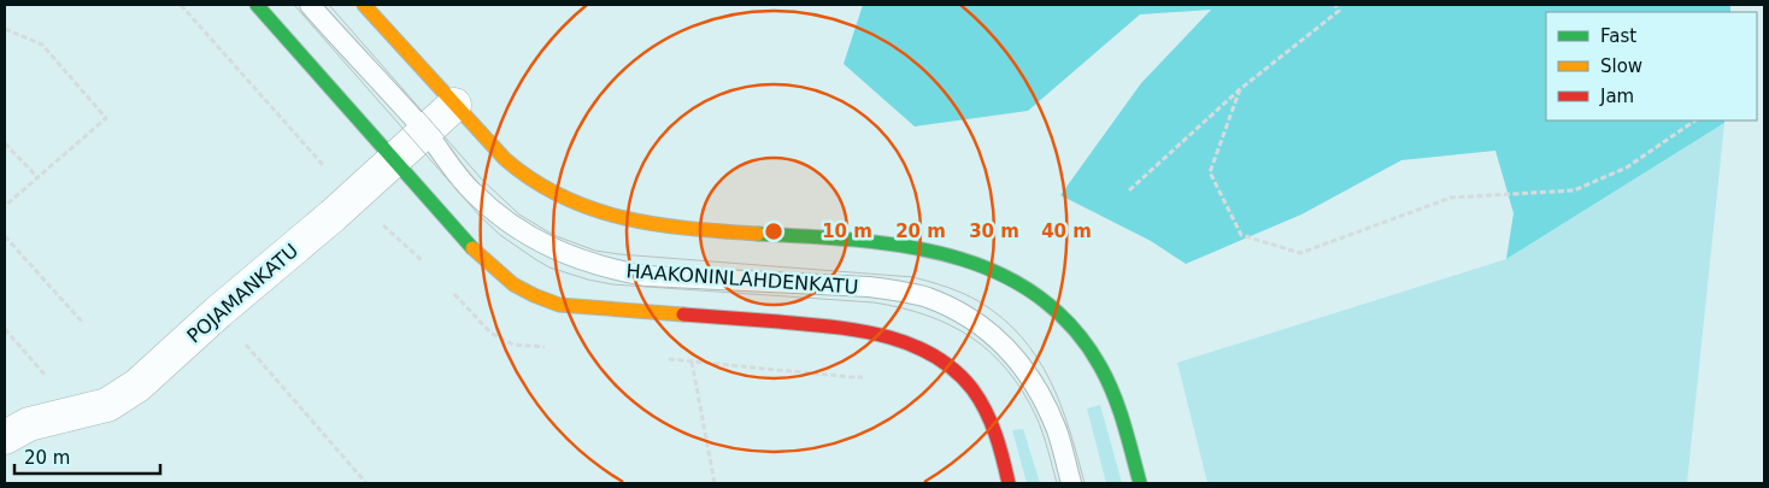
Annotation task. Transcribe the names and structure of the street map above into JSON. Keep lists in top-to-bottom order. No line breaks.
{"streets":{"street":["POJAMANKATU"],"lane":["HAAKONINLAHDENKATU"]},"crossings":[["HAAKONINLAHDENKATU","POJAMANKATU"]],"legend":["Fast","Slow","Jam"],"scale_bar":"20 m","rings":["10 m","20 m","30 m","40 m"]}
